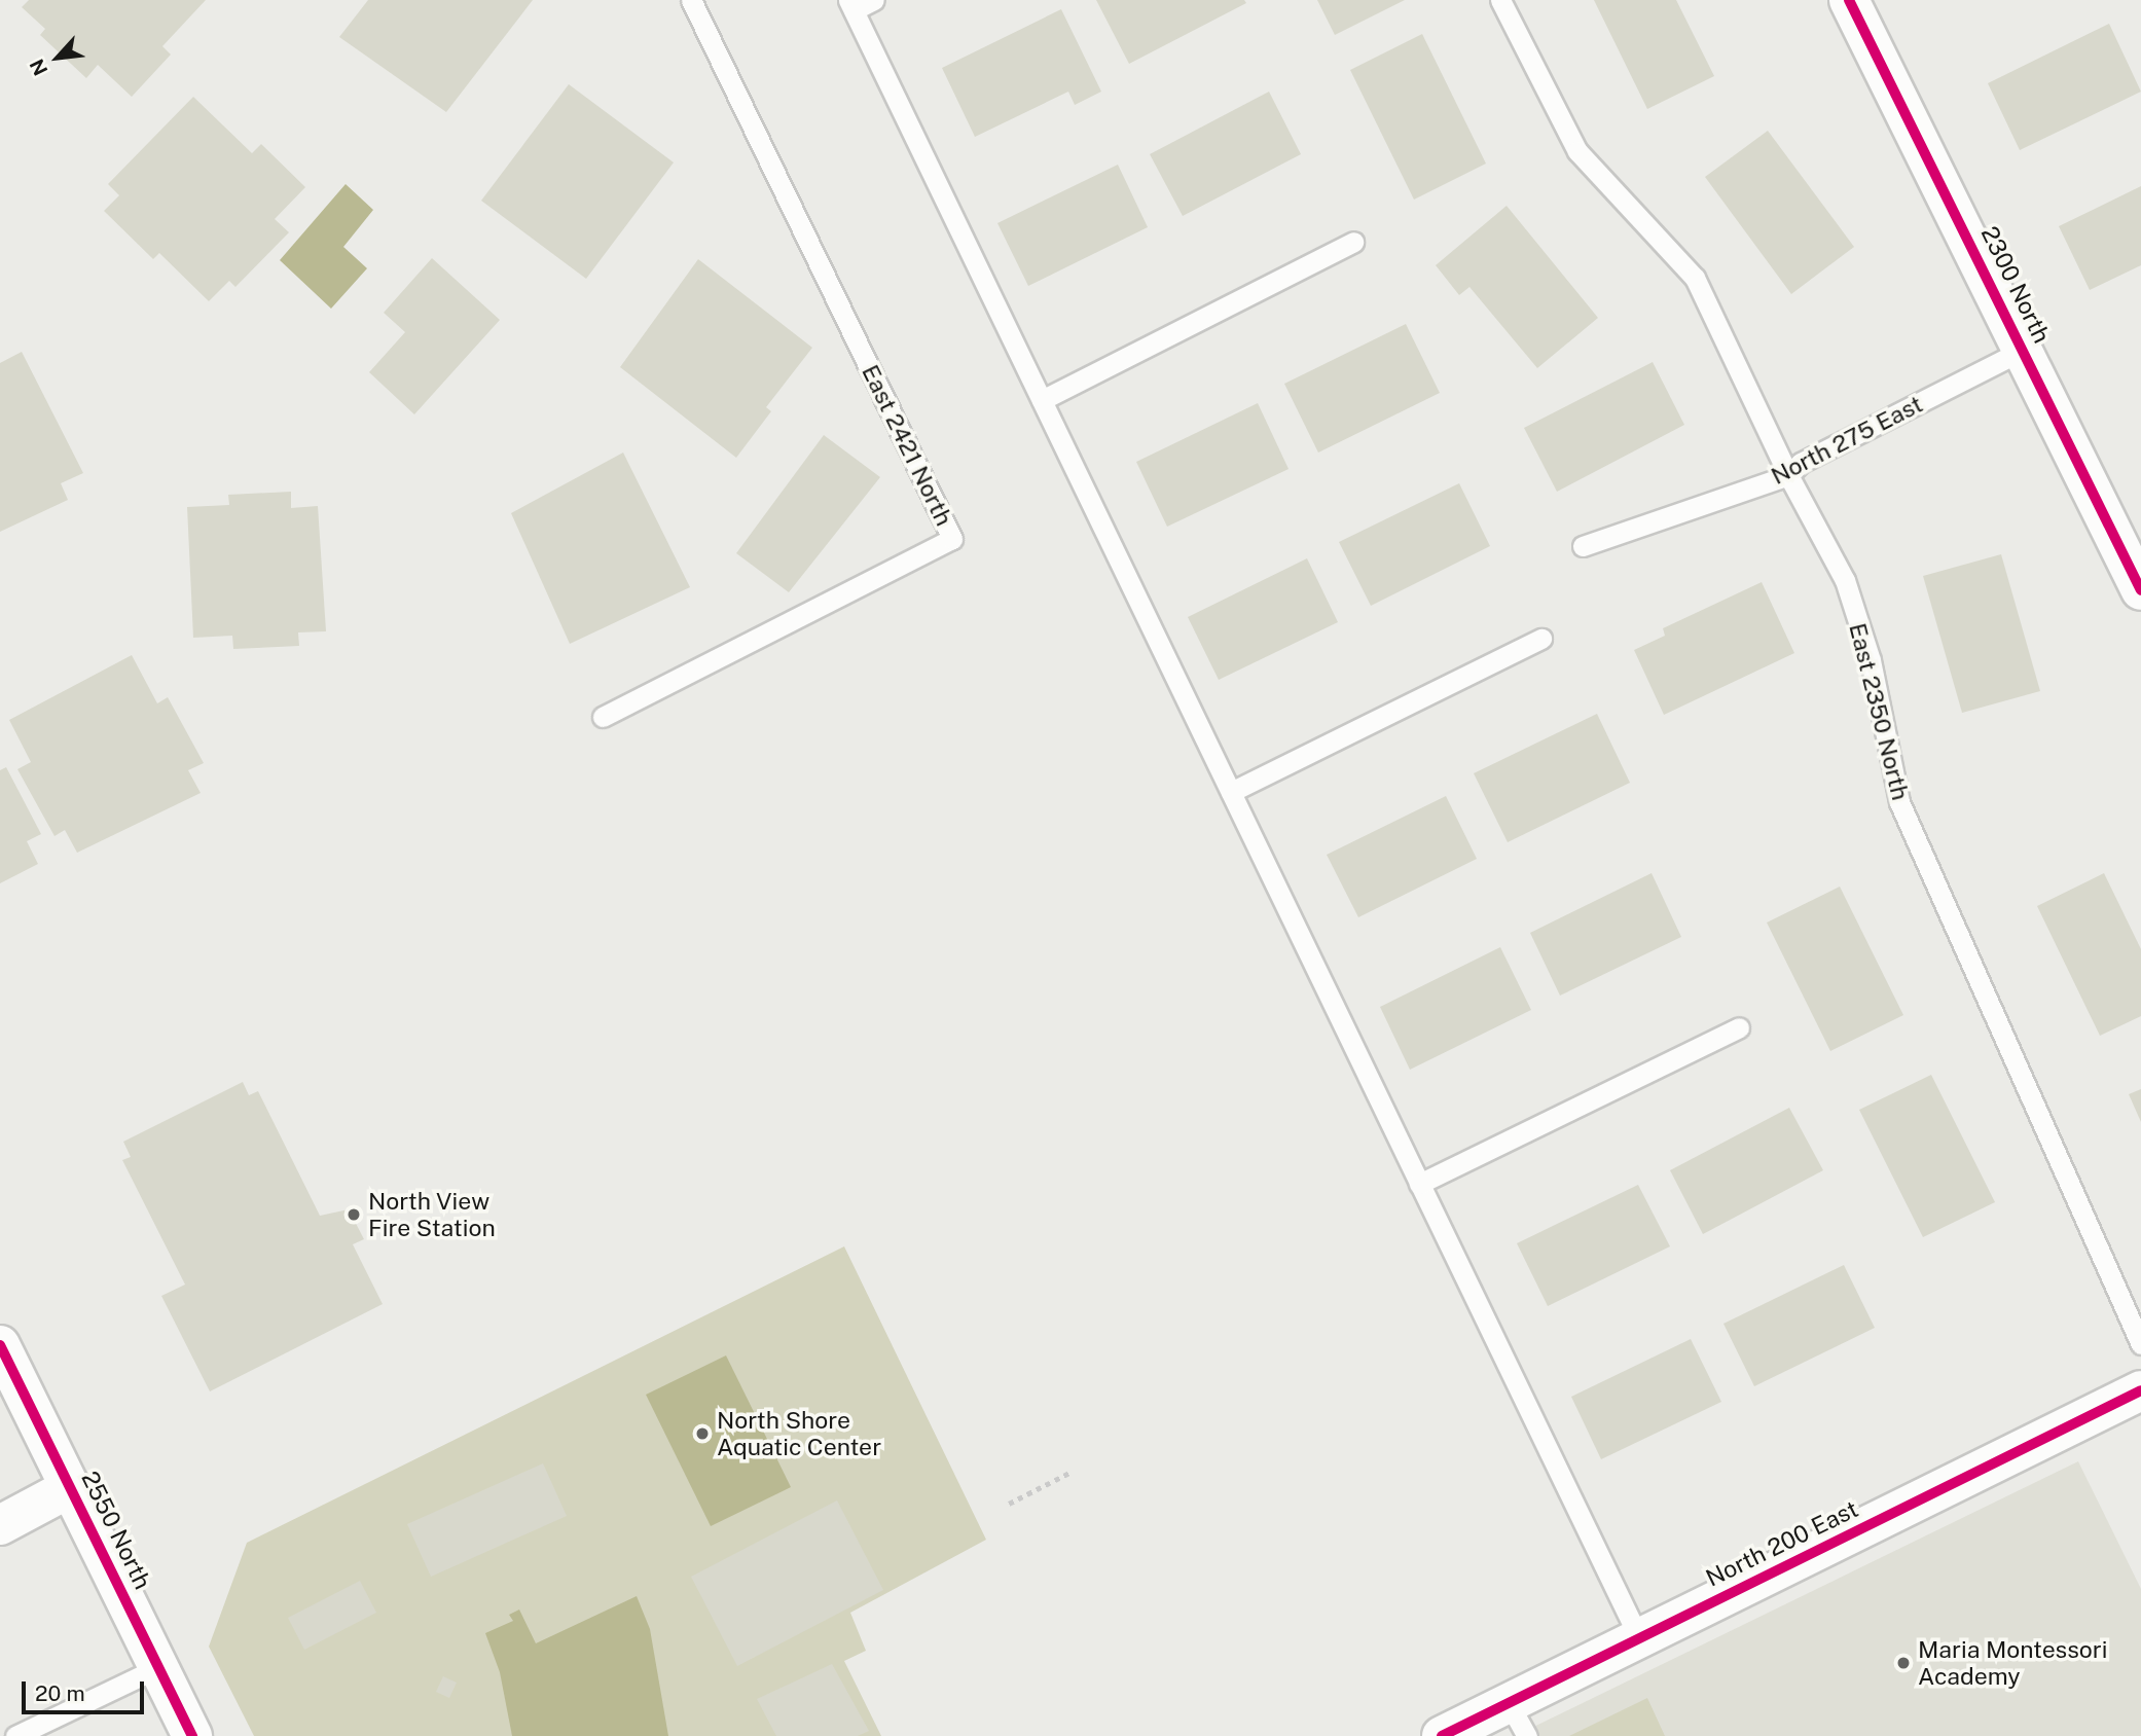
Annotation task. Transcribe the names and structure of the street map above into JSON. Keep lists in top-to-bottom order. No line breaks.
{"streets":{"street":["2300 North","2550 North","North 200 East"],"lane":["North 275 East","East 2421 North","East 2350 North"]},"crossings":[["2300 North","North 275 East"],["North 275 East","East 2350 North"]],"places":["North View Fire Station","North Shore Aquatic Center","Maria Montessori Academy"],"scale_bar":"20 m","north":"bottom left"}
